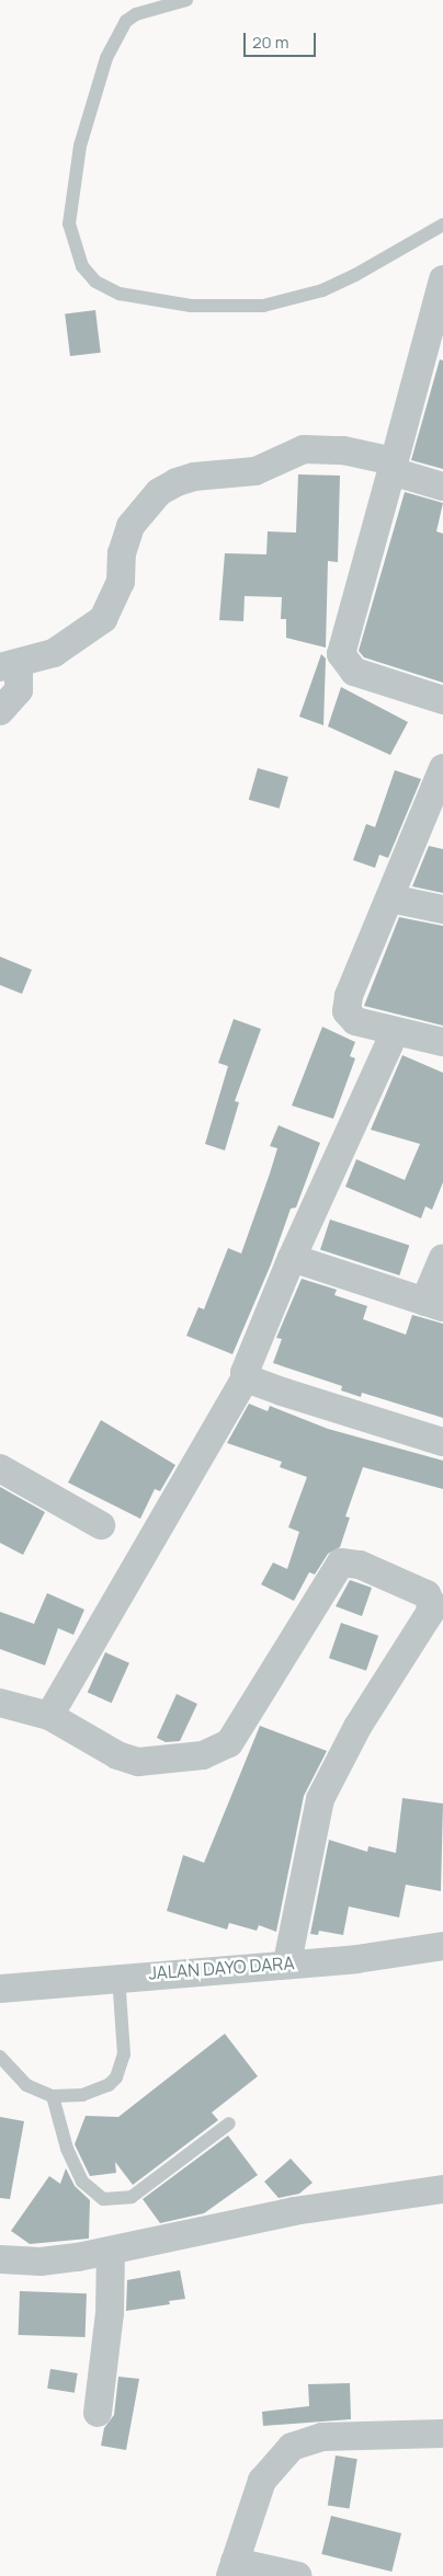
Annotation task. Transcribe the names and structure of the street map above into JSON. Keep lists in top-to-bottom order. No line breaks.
{"streets":{"street":["JALAN DAYO DARA"]},"scale_bar":"20 m"}
